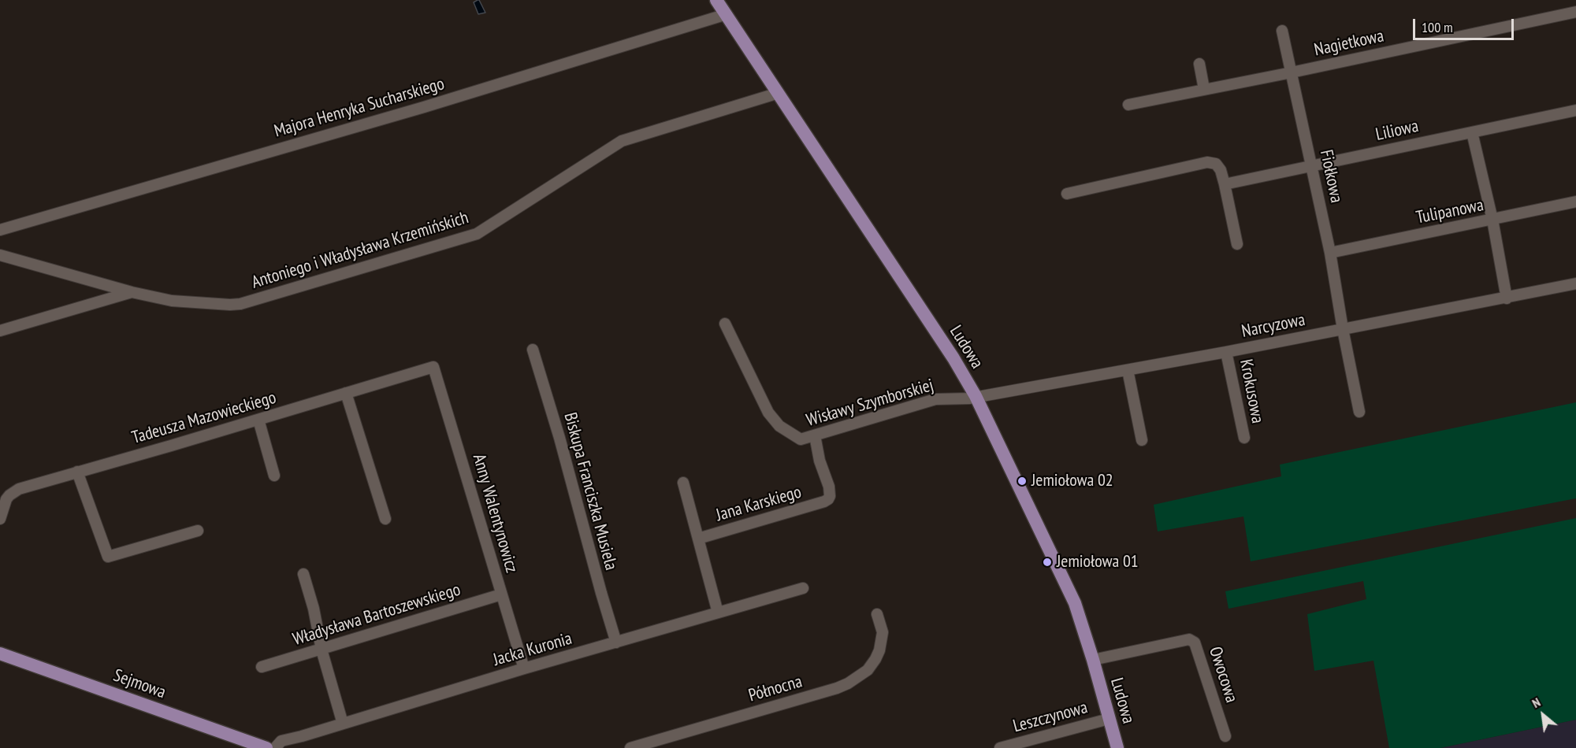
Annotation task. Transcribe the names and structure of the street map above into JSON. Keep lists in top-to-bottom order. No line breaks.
{"streets":{"main road":["Ludowa","Sejmowa"],"street":["Nagietkowa","Majora Henryka Sucharskiego","Liliowa","Fiołkowa","Tulipanowa","Antoniego i Władysława Krzemińskich","Narcyzowa","Krokusowa","Wisławy Szymborskiej","Tadeusza Mazowieckiego","Biskupa Franciszka Musiela","Jana Karskiego","Anny Walentynowicz","Władysława Bartoszewskiego","Jacka Kuronia","Owocowa","Północna","Leszczynowa"]},"crossings":[["Nagietkowa","Fiołkowa"],["Majora Henryka Sucharskiego","Ludowa"],["Liliowa","Fiołkowa"],["Fiołkowa","Tulipanowa"],["Fiołkowa","Narcyzowa"],["Antoniego i Władysława Krzemińskich","Ludowa"],["Narcyzowa","Ludowa"],["Narcyzowa","Krokusowa"],["Narcyzowa","Wisławy Szymborskiej"],["Ludowa","Wisławy Szymborskiej"],["Ludowa","Owocowa"],["Ludowa","Leszczynowa"],["Wisławy Szymborskiej","Jana Karskiego"],["Tadeusza Mazowieckiego","Anny Walentynowicz"],["Biskupa Franciszka Musiela","Jacka Kuronia"],["Anny Walentynowicz","Władysława Bartoszewskiego"],["Anny Walentynowicz","Jacka Kuronia"]],"places":["Jemiołowa 02","Jemiołowa 01"],"scale_bar":"100 m","north":"top left"}
